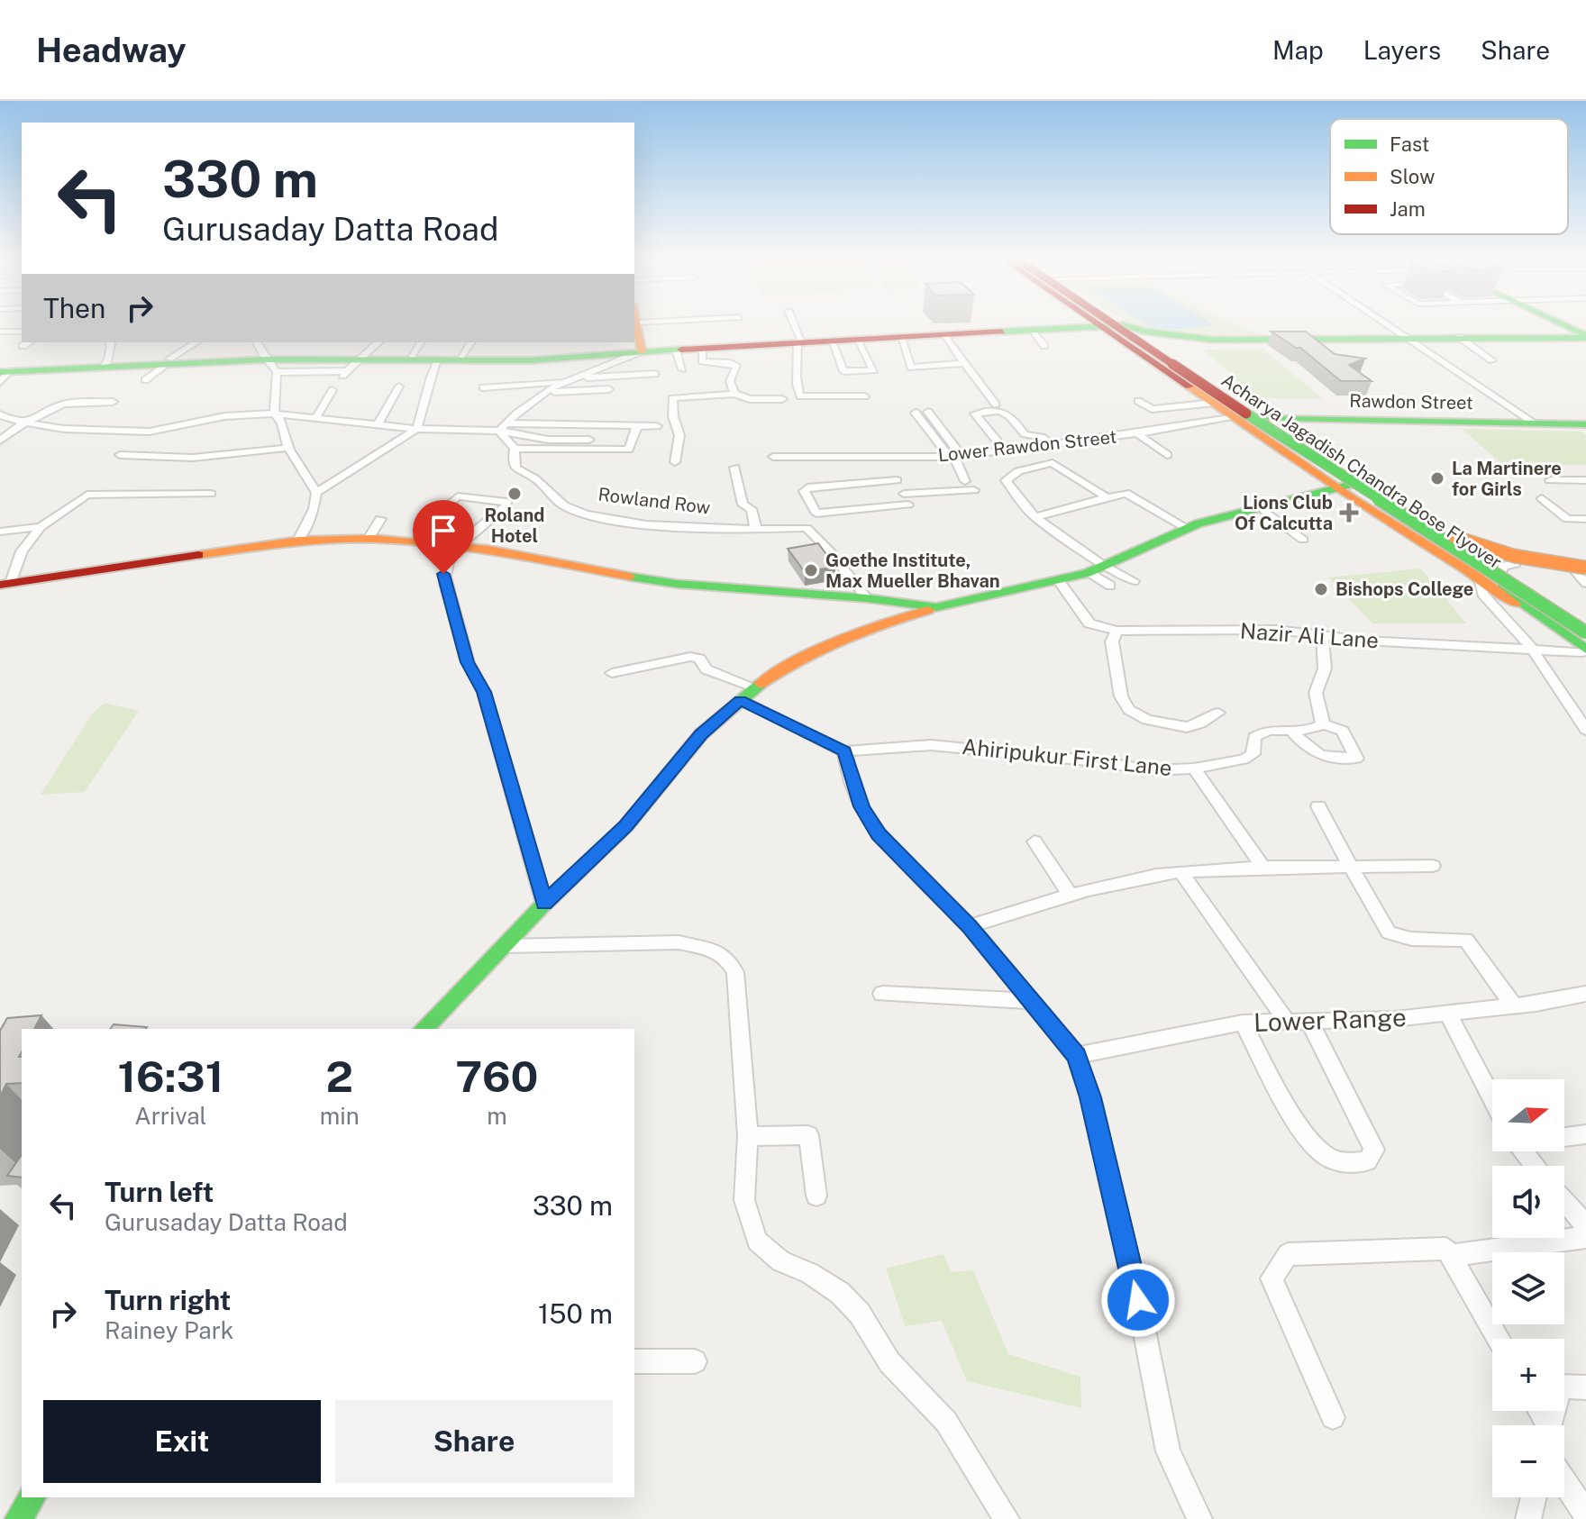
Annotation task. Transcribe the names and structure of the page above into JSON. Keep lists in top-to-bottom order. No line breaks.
{"streets":{"main road":["Rawdon Street","Acharya Jagadish Chandra Bose Flyover"],"street":["Lower Rawdon Street","Rowland Row","Nazir Ali Lane","Ahiripukur First Lane","Lower Range"]},"crossings":[["Rawdon Street","Lower Rawdon Street"]],"places":{"other":["La Martinere for Girls","Roland Hotel","Goethe Institute, Max Mueller Bhavan","Bishops College"],"health":["Lions Club Of Calcutta"]},"legend":["Fast","Slow","Jam"],"north":"right","page":{"header":"Headway","nav":["Map","Layers","Share"],"turn":["330 m","Gurusaday Datta Road"],"then":"Then","eta":["16:31","Arrival","2","min","760","m"],"map_buttons":["+","−"],"list":[{"name":"Turn left","note":"Gurusaday Datta Road","value":"330 m"},{"name":"Turn right","note":"Rainey Park","value":"150 m"}],"buttons":["Exit","Share"]}}
